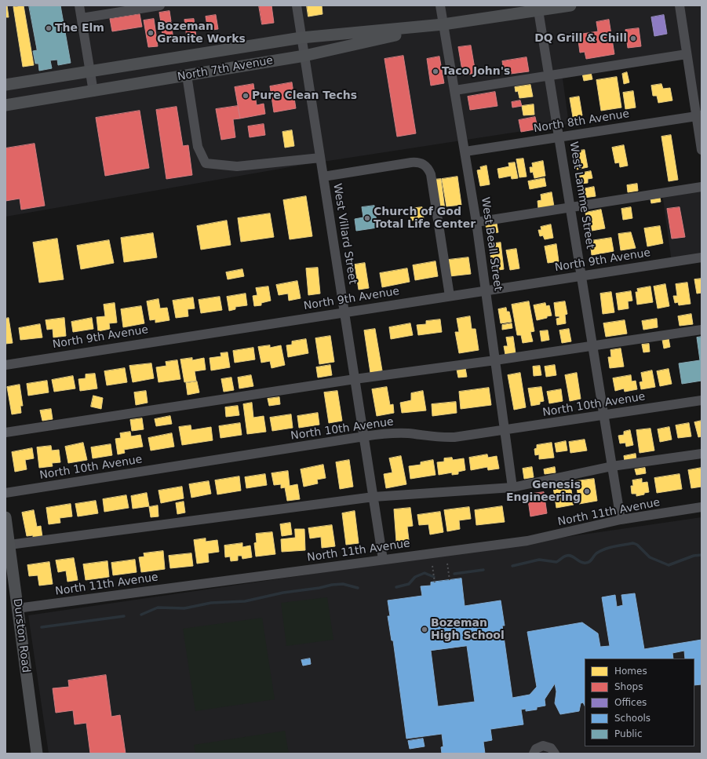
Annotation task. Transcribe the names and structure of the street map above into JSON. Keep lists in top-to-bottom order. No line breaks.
{"streets":{"main road":["North 7th Avenue","Durston Road"],"street":["North 8th Avenue","West Lamme Street","West Villard Street","West Beall Street","North 9th Avenue","North 10th Avenue","North 11th Avenue"]},"crossings":[["North 7th Avenue","West Lamme Street"],["North 7th Avenue","West Villard Street"],["North 7th Avenue","West Beall Street"],["North 8th Avenue","West Lamme Street"],["North 8th Avenue","West Beall Street"],["West Lamme Street","North 9th Avenue"],["West Lamme Street","North 10th Avenue"],["West Lamme Street","North 11th Avenue"],["West Villard Street","North 9th Avenue"],["West Villard Street","North 10th Avenue"],["West Villard Street","North 11th Avenue"],["West Beall Street","North 9th Avenue"],["West Beall Street","North 10th Avenue"],["North 11th Avenue","Durston Road"]],"places":["The Elm","Bozeman Granite Works","DQ Grill & Chill","Taco John's","Pure Clean Techs","Church of God Total Life Center","Genesis Engineering","Bozeman High School"],"legend":["Homes","Shops","Offices","Schools","Public"]}
